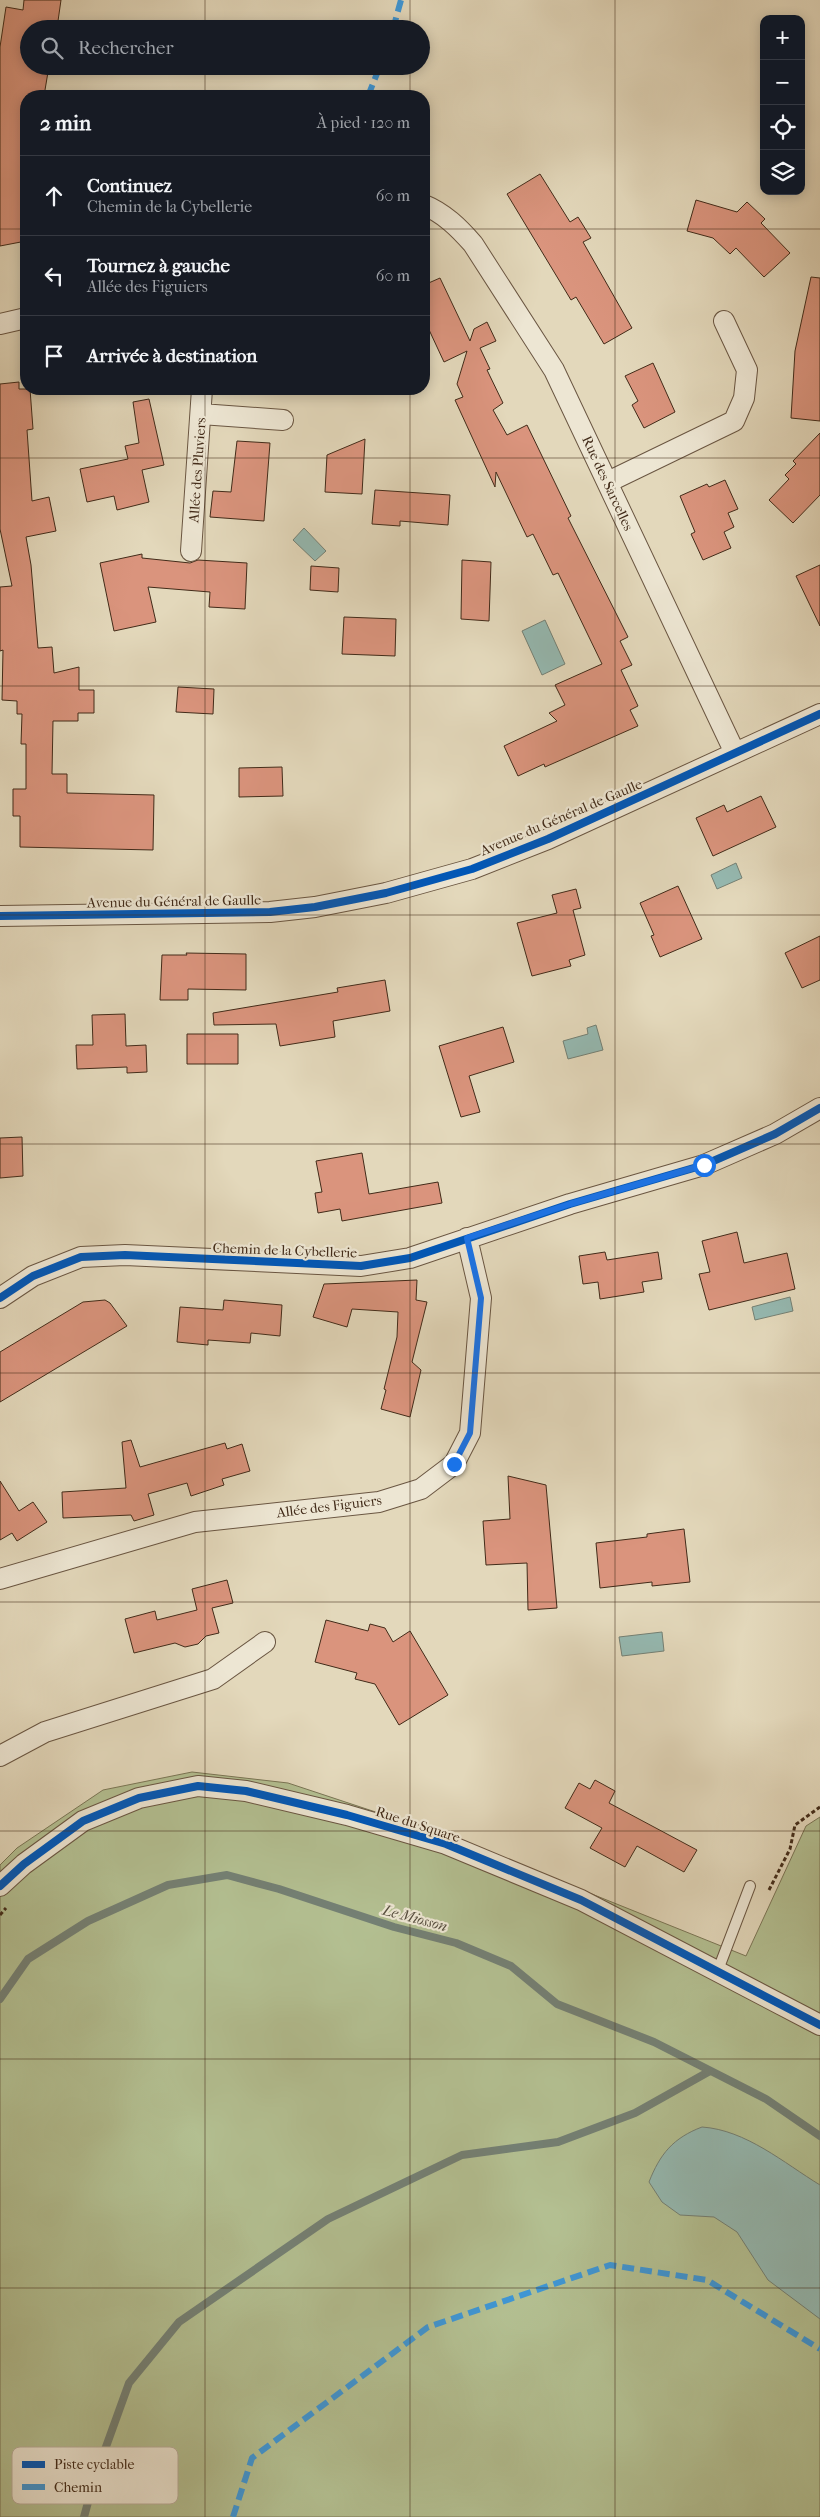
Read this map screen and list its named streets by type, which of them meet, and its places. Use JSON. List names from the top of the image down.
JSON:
{
  "streets": {
    "street": [
      "Allée des Pluviers",
      "Rue des Sarcelles",
      "Avenue du Général de Gaulle",
      "Chemin de la Cybellerie",
      "Allée des Figuiers",
      "Rue du Square"
    ]
  },
  "crossings": [
    ["Rue des Sarcelles", "Avenue du Général de Gaulle"],
    ["Chemin de la Cybellerie", "Allée des Figuiers"]
  ],
  "water": ["Le Miosson"],
  "legend": ["Piste cyclable", "Chemin"],
  "page": {
    "map_buttons": ["+", "−"],
    "search": "Rechercher",
    "heading": ["2 min", "À pied · 120 m"],
    "list": [
      ["Continuez", "Chemin de la Cybellerie", "60 m"],
      ["Tournez à gauche", "Allée des Figuiers", "60 m"],
      "Arrivée à destination"
    ]
  }
}
